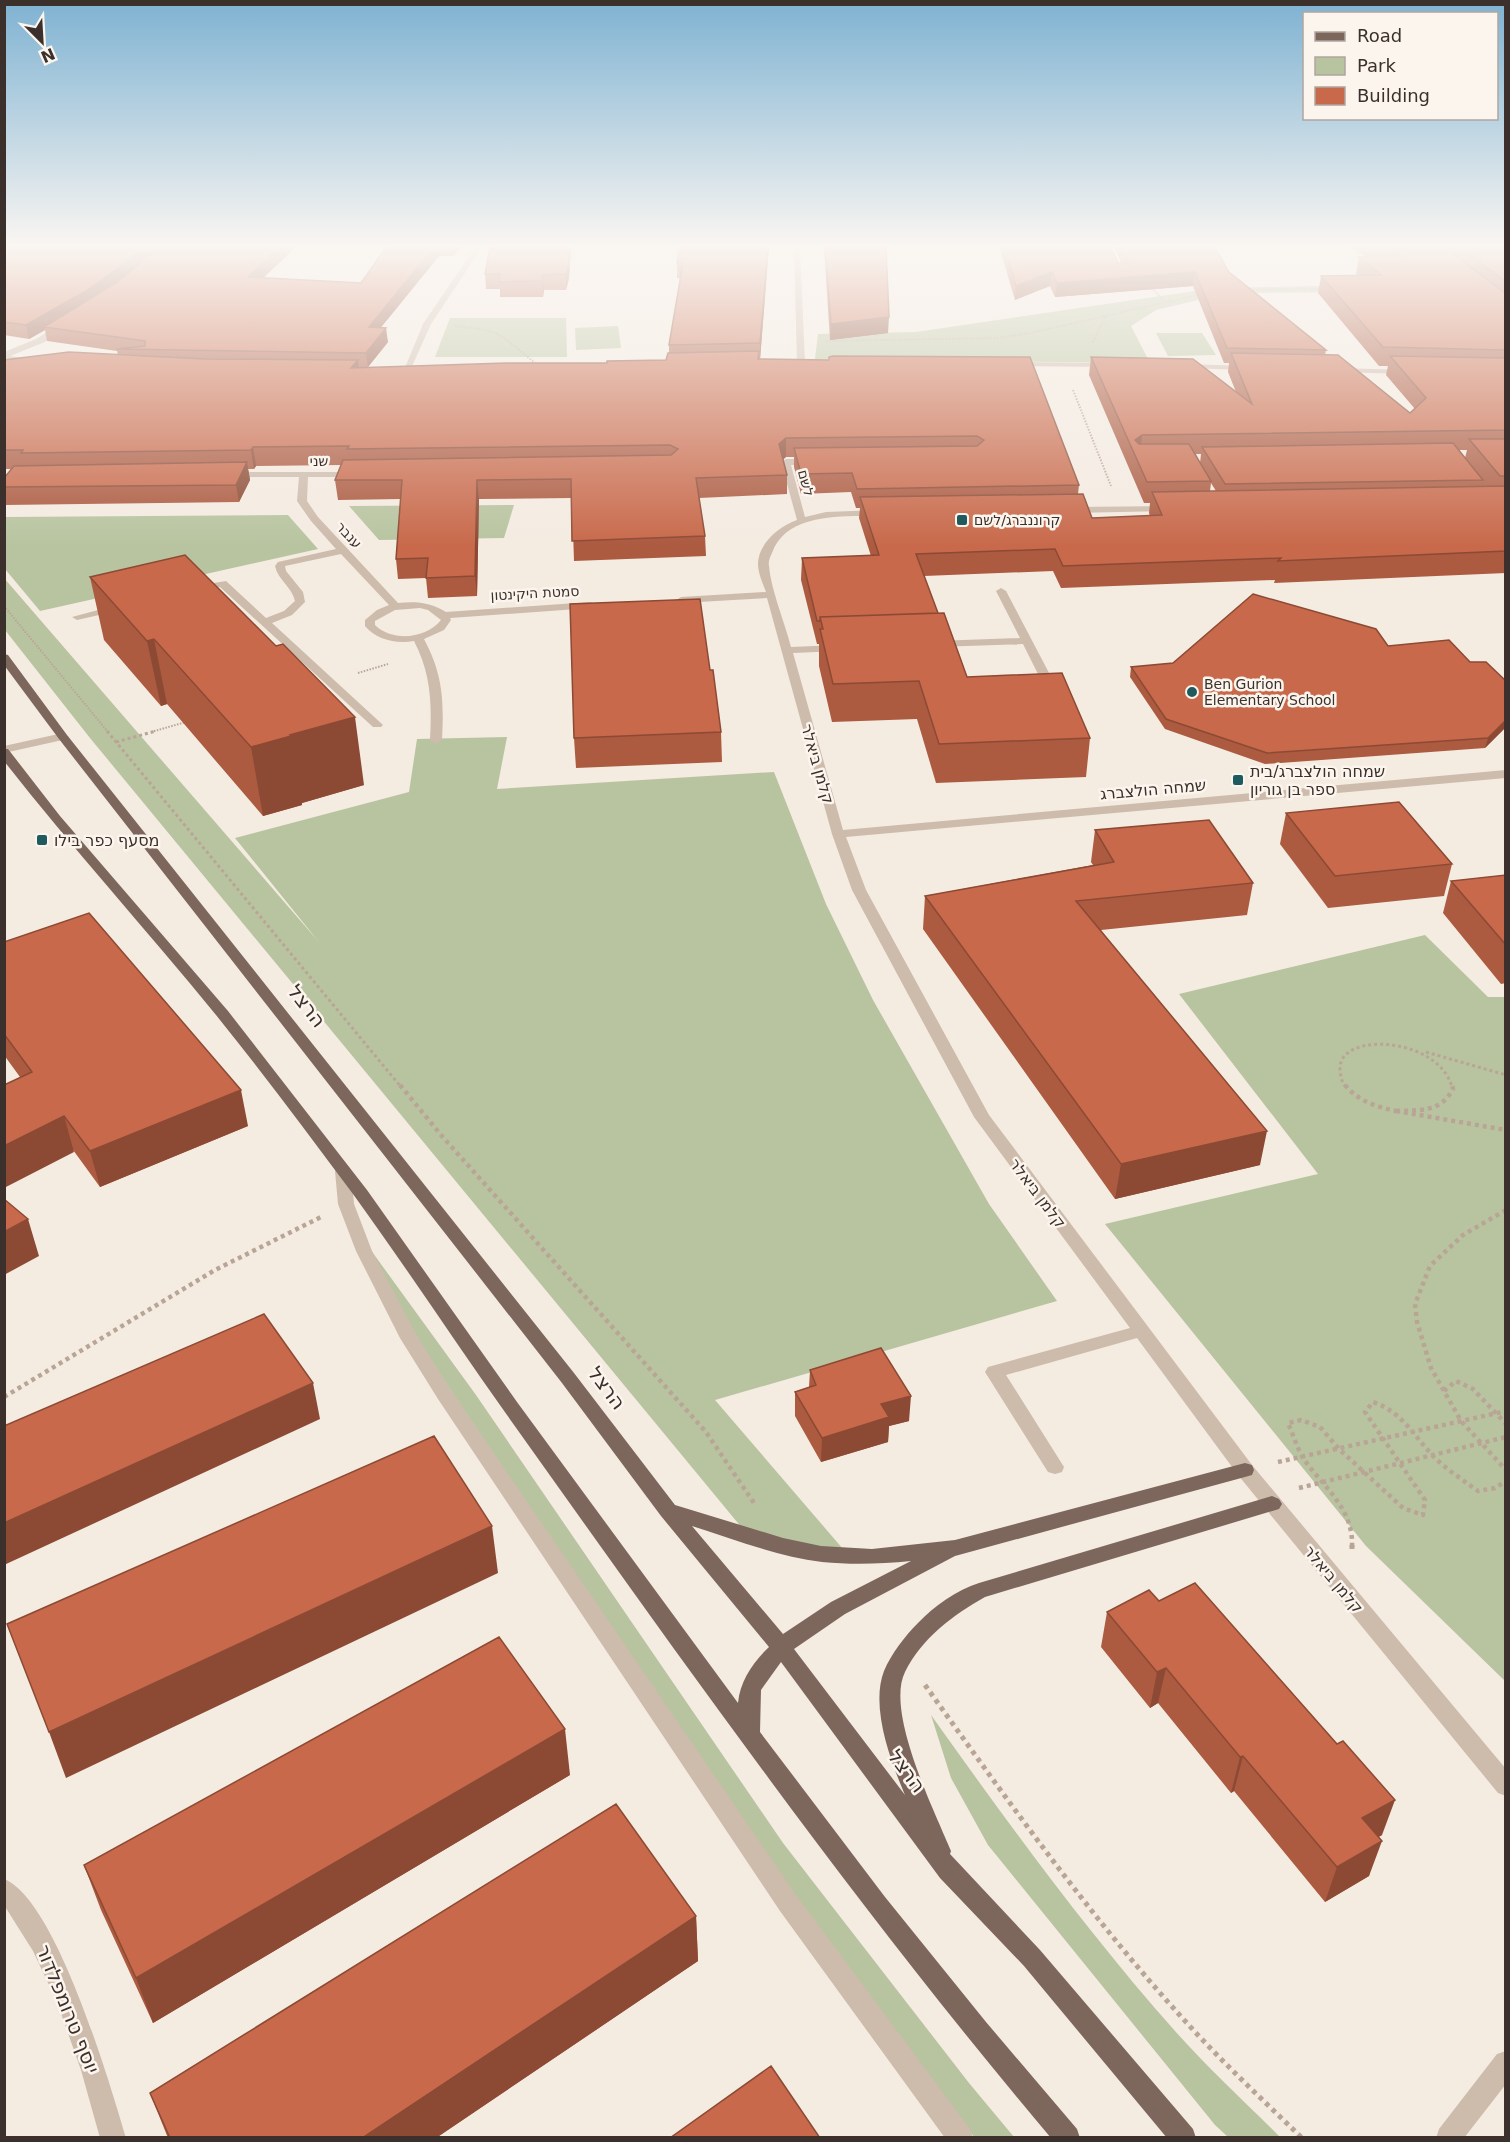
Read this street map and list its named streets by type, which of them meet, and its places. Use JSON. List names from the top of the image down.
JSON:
{
  "streets": {
    "main road": ["הרצל"],
    "street": [
      "שני",
      "לשם",
      "ענבר",
      "סמטת היקינטון",
      "קלמן ביאלר",
      "שמחה הולצברג",
      "יוסף טרומפלדור"
    ]
  },
  "crossings": [
    ["שני", "ענבר"],
    ["לשם", "קלמן ביאלר"],
    ["קלמן ביאלר", "שמחה הולצברג"]
  ],
  "places": {
    "transit": ["קרוננברג/לשם", "שמחה הולצברג/בית ספר בן גוריון", "מסעף כפר בילו"],
    "other": ["Ben Gurion Elementary School"]
  },
  "legend": ["Road", "Park", "Building"],
  "north": "bottom right"
}
